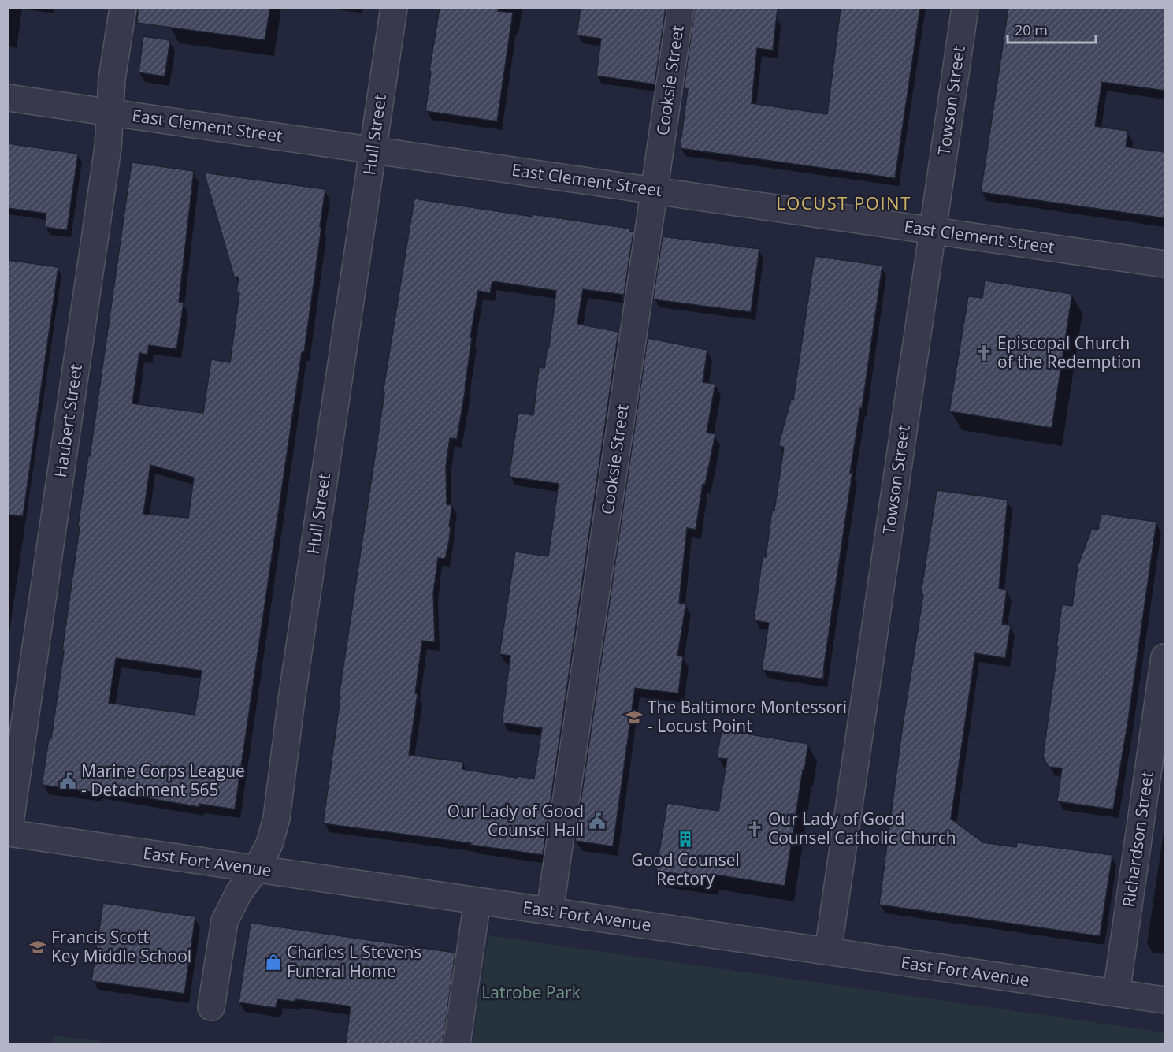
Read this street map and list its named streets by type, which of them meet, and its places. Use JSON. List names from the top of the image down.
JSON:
{
  "streets": {
    "street": [
      "Cooksie Street",
      "Towson Street",
      "East Clement Street",
      "Hull Street",
      "Haubert Street",
      "Richardson Street",
      "East Fort Avenue"
    ]
  },
  "crossings": [
    ["Cooksie Street", "East Clement Street"],
    ["Cooksie Street", "East Fort Avenue"],
    ["Towson Street", "East Clement Street"],
    ["Towson Street", "East Fort Avenue"],
    ["East Clement Street", "Hull Street"],
    ["East Clement Street", "Haubert Street"],
    ["Hull Street", "East Fort Avenue"],
    ["Haubert Street", "East Fort Avenue"],
    ["Richardson Street", "East Fort Avenue"]
  ],
  "districts": ["LOCUST POINT"],
  "parks": ["Latrobe Park"],
  "places": {
    "church": ["Episcopal Church of the Redemption", "Our Lady of Good Counsel Catholic Church"],
    "school or university": ["The Baltimore Montessori - Locust Point", "Francis Scott Key Middle School"],
    "public building": ["Marine Corps League - Detachment 565", "Our Lady of Good Counsel Hall"],
    "building": ["Good Counsel Rectory"],
    "shop": ["Charles L Stevens Funeral Home"]
  },
  "scale_bar": "20 m"
}
